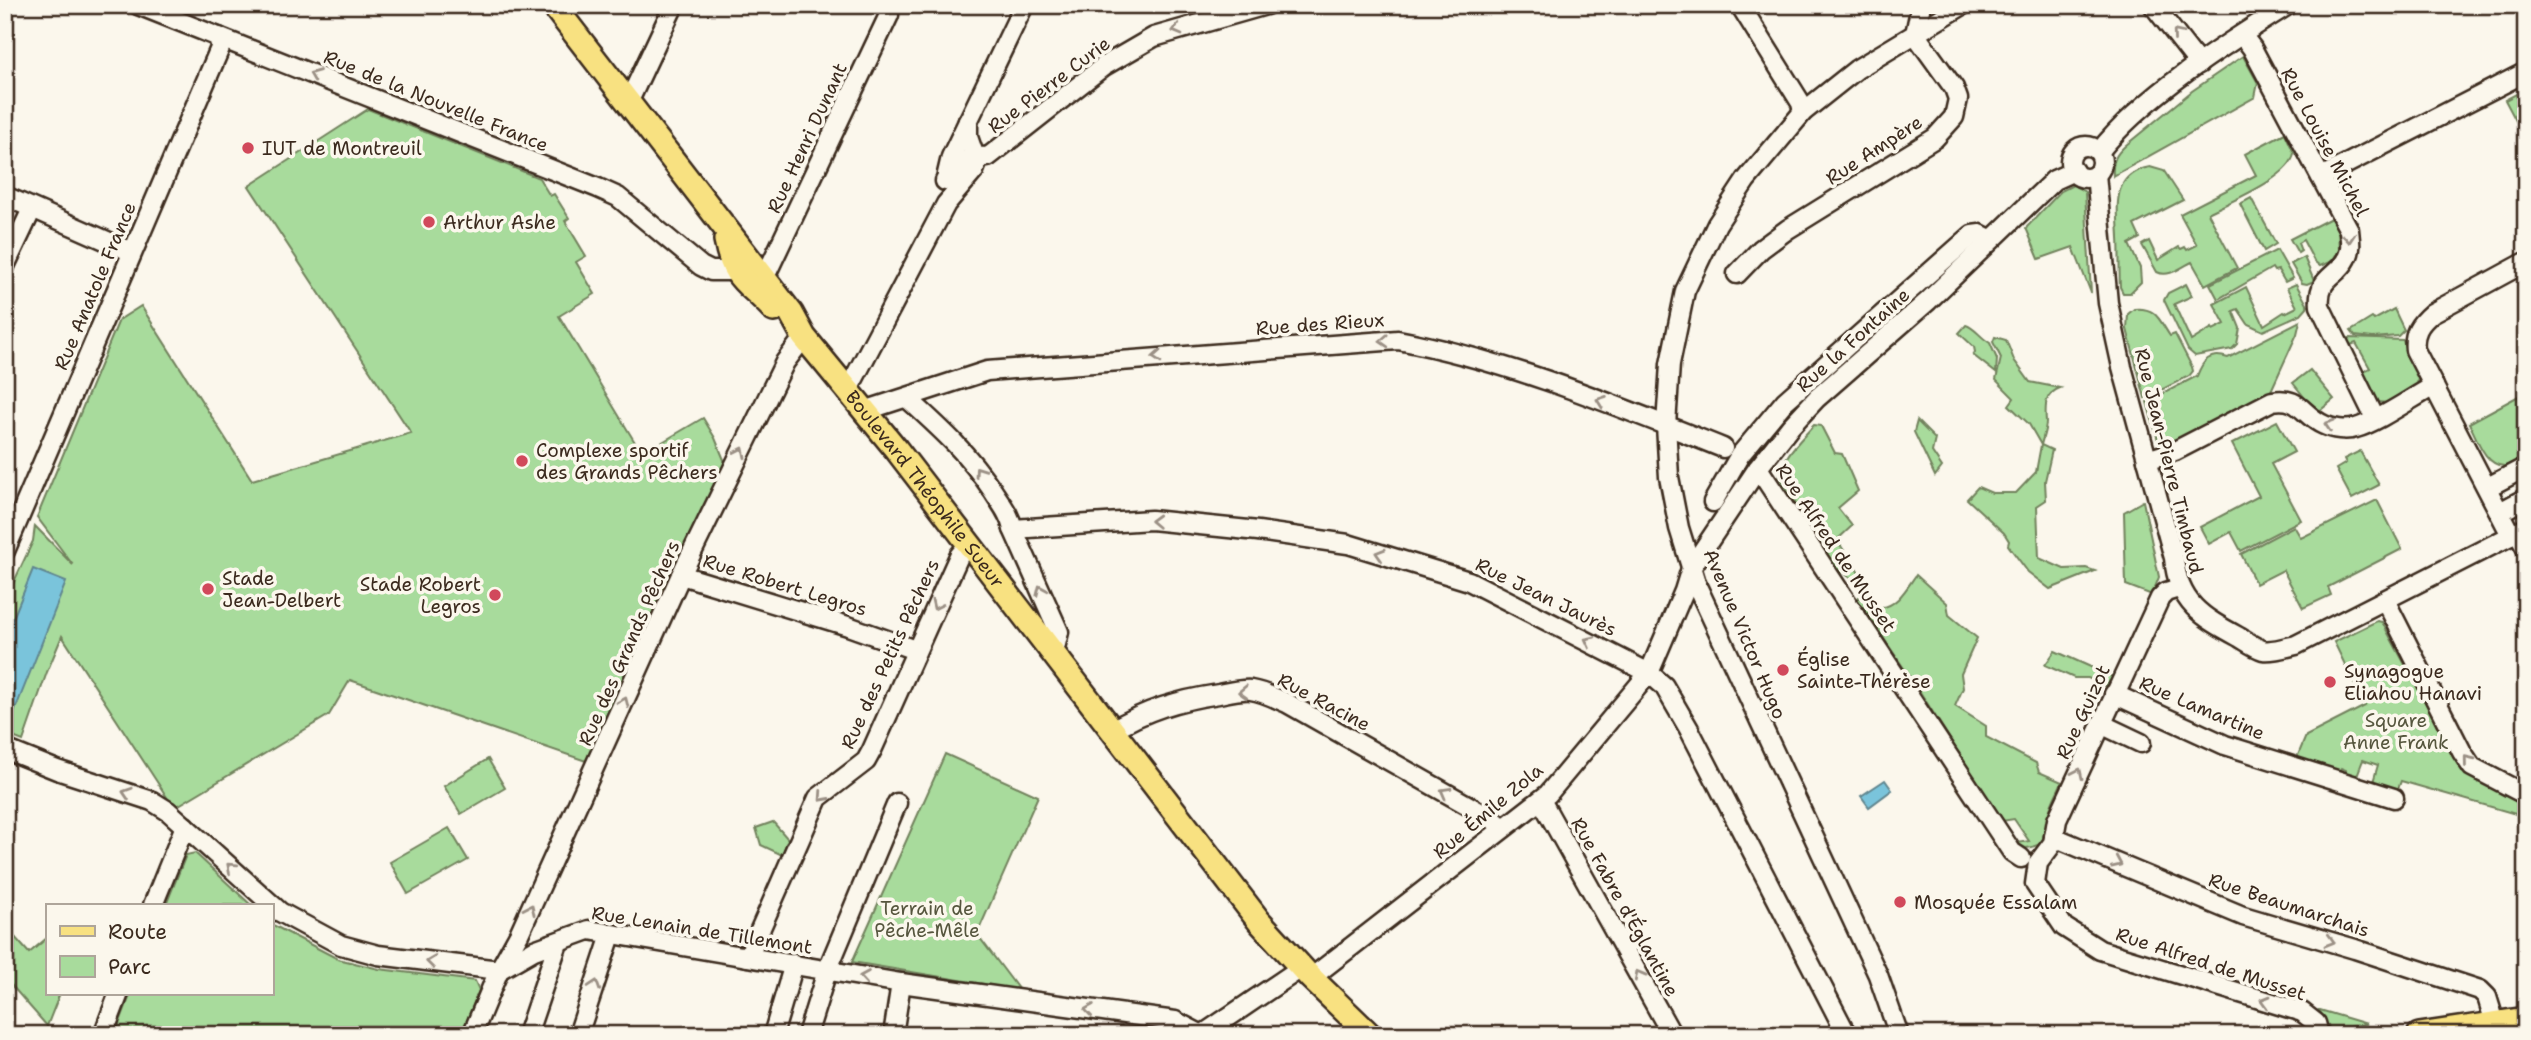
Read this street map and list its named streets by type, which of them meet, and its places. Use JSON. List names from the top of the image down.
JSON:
{
  "streets": {
    "main road": ["Boulevard Théophile Sueur"],
    "street": [
      "Rue Pierre Curie",
      "Rue de la Nouvelle France",
      "Rue Henri Dunant",
      "Rue Louise Michel",
      "Rue Ampère",
      "Rue Anatole France",
      "Rue des Rieux",
      "Rue la Fontaine",
      "Rue Jean-Pierre Timbaud",
      "Rue Alfred de Musset",
      "Rue Robert Legros",
      "Rue Jean Jaurès",
      "Avenue Victor Hugo",
      "Rue des Grands Pêchers",
      "Rue des Petits Pêchers",
      "Rue Racine",
      "Rue Lamartine",
      "Rue Guizot",
      "Rue Émile Zola",
      "Rue Beaumarchais",
      "Rue Fabre d'Églantine",
      "Rue Lenain de Tillemont"
    ]
  },
  "crossings": [
    ["Rue Pierre Curie", "Boulevard Théophile Sueur"],
    ["Rue de la Nouvelle France", "Rue Anatole France"],
    ["Rue de la Nouvelle France", "Boulevard Théophile Sueur"],
    ["Rue Henri Dunant", "Boulevard Théophile Sueur"],
    ["Rue Ampère", "Avenue Victor Hugo"],
    ["Rue des Rieux", "Boulevard Théophile Sueur"],
    ["Rue des Rieux", "Avenue Victor Hugo"],
    ["Rue la Fontaine", "Rue Jean-Pierre Timbaud"],
    ["Rue la Fontaine", "Rue Alfred de Musset"],
    ["Rue la Fontaine", "Avenue Victor Hugo"],
    ["Rue la Fontaine", "Rue Émile Zola"],
    ["Rue Jean-Pierre Timbaud", "Rue Guizot"],
    ["Boulevard Théophile Sueur", "Rue des Grands Pêchers"],
    ["Boulevard Théophile Sueur", "Rue des Petits Pêchers"],
    ["Boulevard Théophile Sueur", "Rue Racine"],
    ["Boulevard Théophile Sueur", "Rue Émile Zola"],
    ["Rue Alfred de Musset", "Rue Guizot"],
    ["Rue Robert Legros", "Rue des Grands Pêchers"],
    ["Rue Robert Legros", "Rue des Petits Pêchers"],
    ["Rue Jean Jaurès", "Rue Émile Zola"],
    ["Avenue Victor Hugo", "Rue Émile Zola"],
    ["Rue des Grands Pêchers", "Rue Lenain de Tillemont"],
    ["Rue des Petits Pêchers", "Rue Lenain de Tillemont"],
    ["Rue Racine", "Rue Émile Zola"],
    ["Rue Lamartine", "Rue Guizot"],
    ["Rue Guizot", "Rue Beaumarchais"],
    ["Rue Émile Zola", "Rue Fabre d'Églantine"],
    ["Rue Émile Zola", "Rue Lenain de Tillemont"]
  ],
  "one_way": [
    "Rue Pierre Curie",
    "Rue de la Nouvelle France",
    "Rue Louise Michel",
    "Rue des Rieux",
    "Rue Alfred de Musset",
    "Rue Jean Jaurès",
    "Rue des Grands Pêchers",
    "Rue Racine",
    "Rue Guizot",
    "Rue Beaumarchais",
    "Rue Fabre d'Églantine",
    "Rue Lenain de Tillemont"
  ],
  "parks": ["Square Anne Frank", "Terrain de Pêche-Mêle"],
  "places": [
    "IUT de Montreuil",
    "Arthur Ashe",
    "Complexe sportif des Grands Pêchers",
    "Stade Jean-Delbert",
    "Stade Robert Legros",
    "Église Sainte-Thérèse",
    "Synagogue Eliahou Hanavi",
    "Mosquée Essalam"
  ],
  "legend": ["Route", "Parc"]
}
